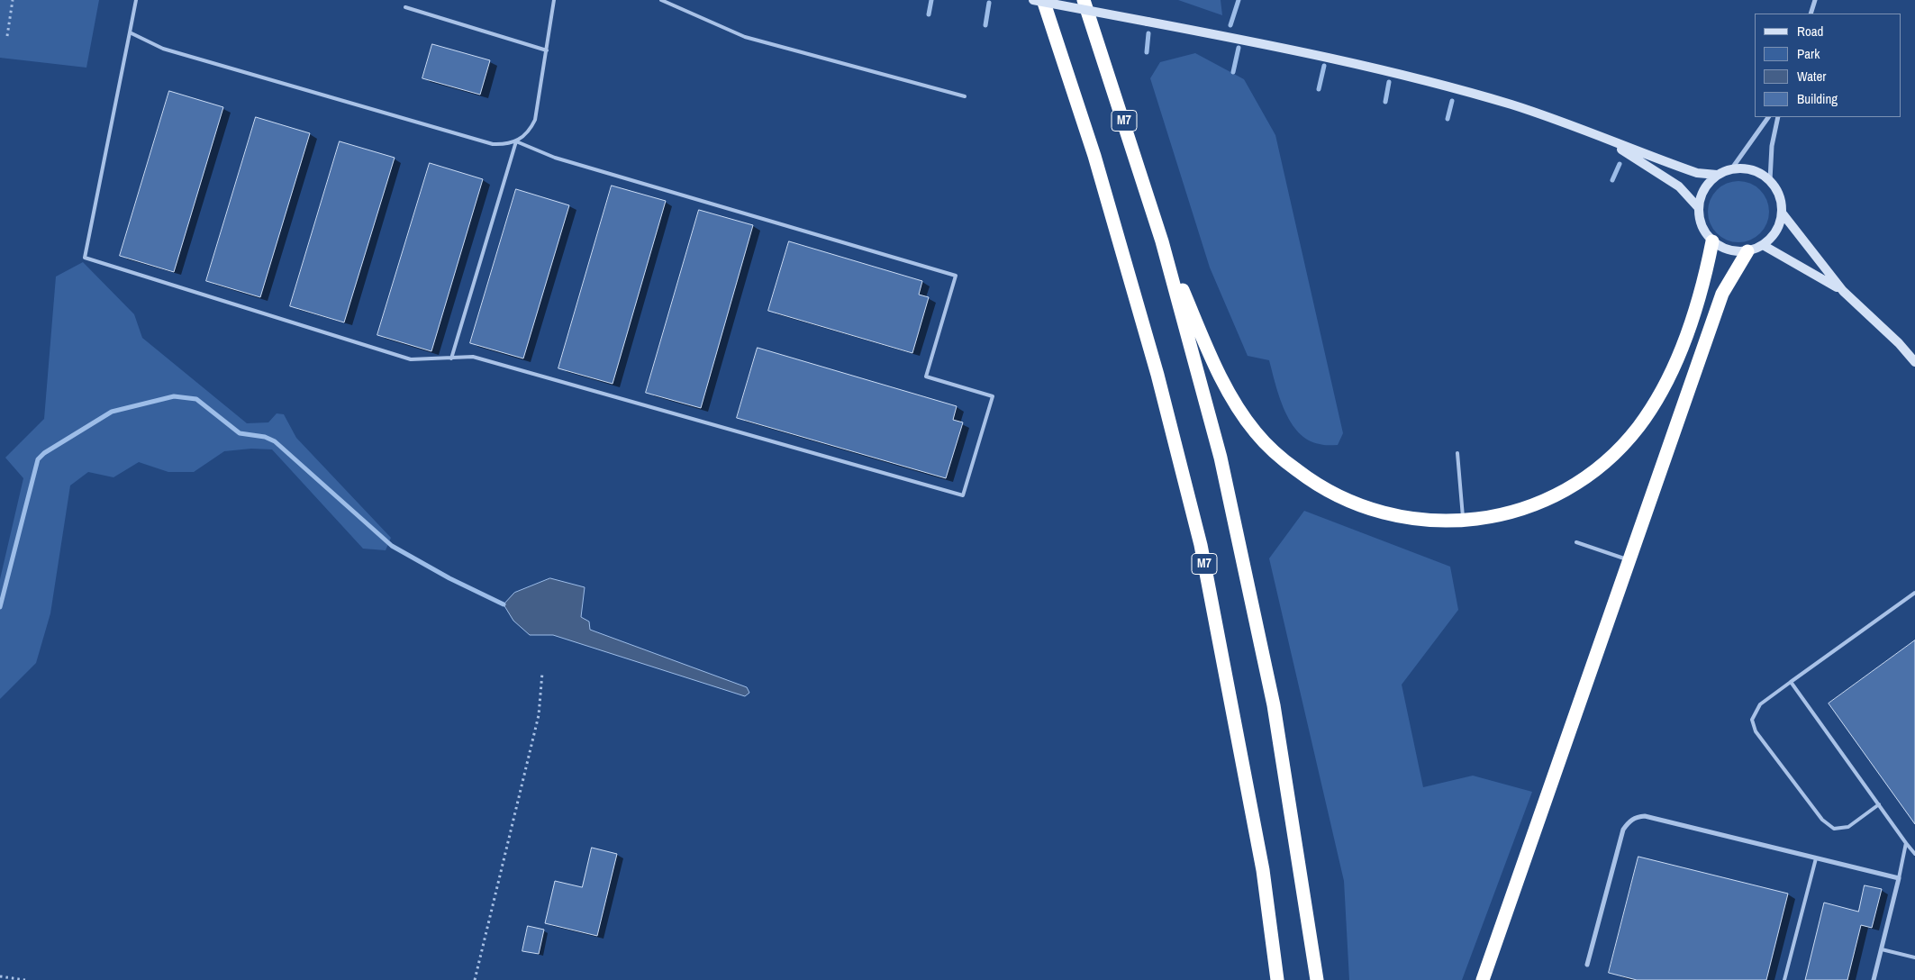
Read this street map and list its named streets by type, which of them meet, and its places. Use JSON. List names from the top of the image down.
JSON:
{
  "streets": {
    "highway": ["M7"]
  },
  "legend": [
    "Road",
    "Park",
    "Water",
    "Building"
  ]
}
